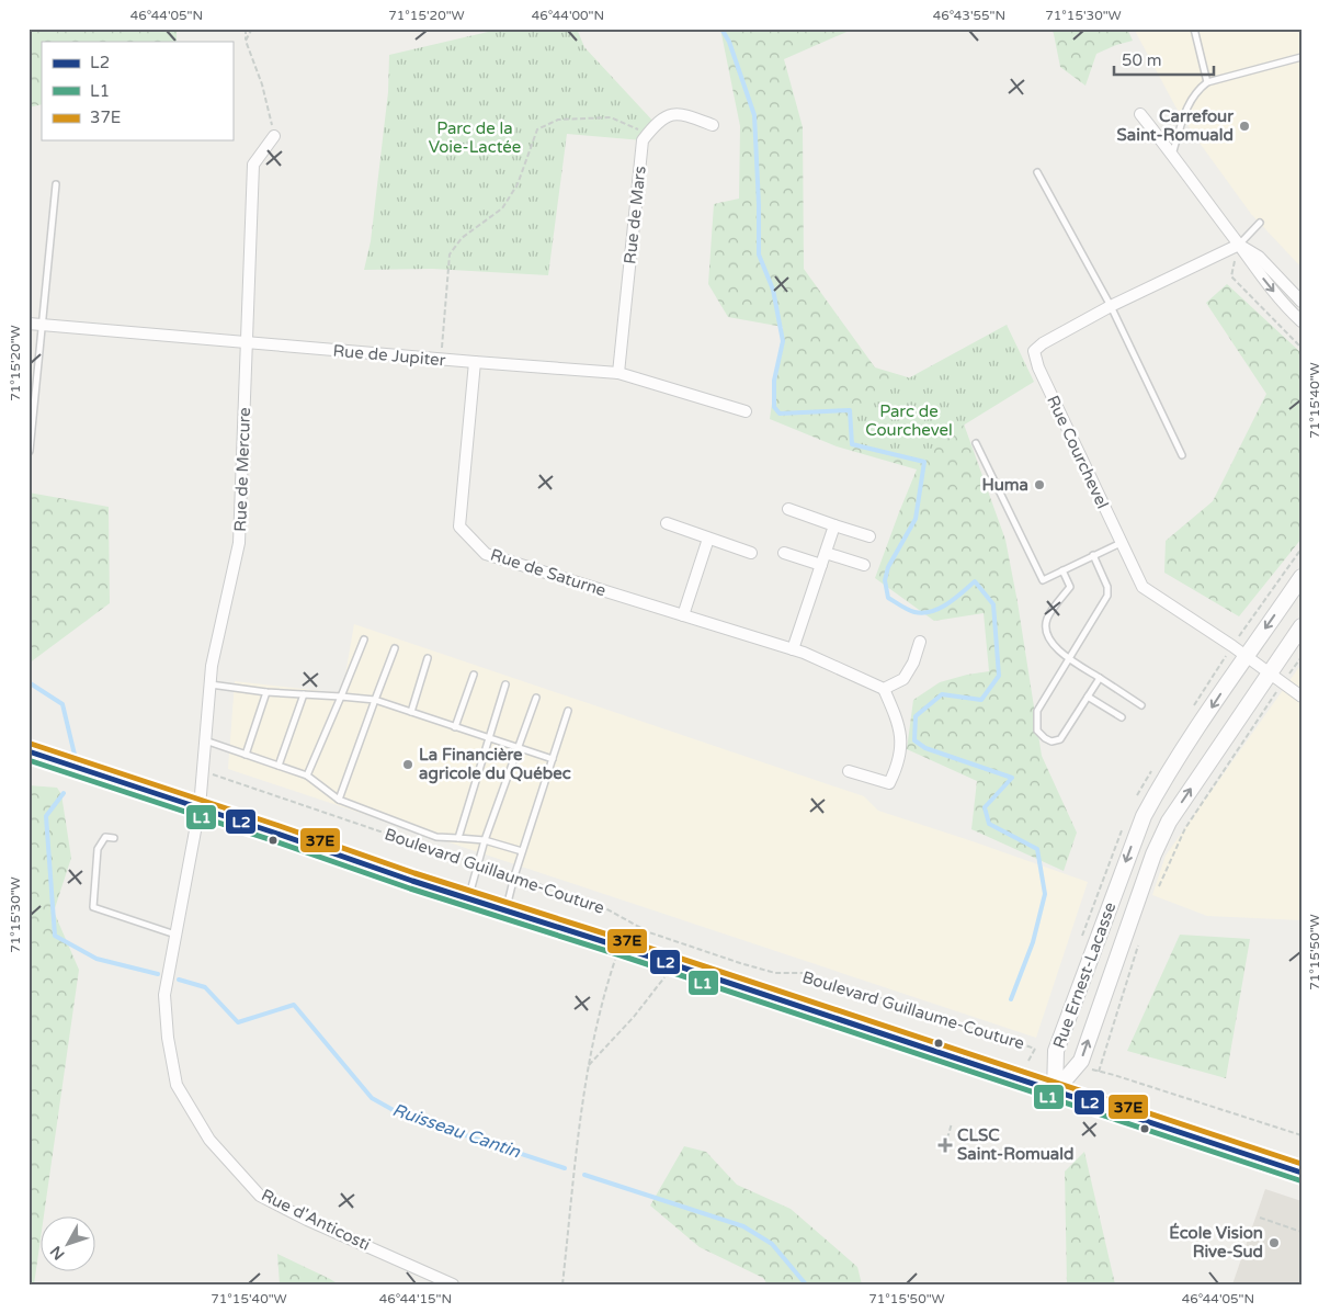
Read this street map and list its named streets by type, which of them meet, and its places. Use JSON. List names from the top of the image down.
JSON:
{
  "streets": {
    "main road": ["Boulevard Guillaume-Couture"],
    "street": [
      "Rue de Mars",
      "Rue de Jupiter",
      "Rue Courchevel",
      "Rue de Mercure",
      "Rue de Saturne",
      "Rue Ernest-Lacasse",
      "Rue d'Anticosti"
    ]
  },
  "crossings": [
    ["Rue de Mars", "Rue de Jupiter"],
    ["Rue de Jupiter", "Rue de Mercure"],
    ["Rue de Jupiter", "Rue de Saturne"],
    ["Rue Courchevel", "Rue Ernest-Lacasse"],
    ["Rue de Mercure", "Boulevard Guillaume-Couture"],
    ["Rue de Mercure", "Rue d'Anticosti"],
    ["Boulevard Guillaume-Couture", "Rue Ernest-Lacasse"],
    ["Boulevard Guillaume-Couture", "Rue d'Anticosti"]
  ],
  "water": ["Ruisseau Cantin"],
  "parks": ["Parc de la Voie-Lactée", "Parc de Courchevel"],
  "places": {
    "other": [
      "Carrefour Saint-Romuald",
      "Huma",
      "La Financière agricole du Québec",
      "École Vision Rive-Sud"
    ],
    "health": ["CLSC Saint-Romuald"]
  },
  "lines": ["transit line 37E", "transit line L2", "transit line L1"],
  "legend": ["L2", "L1", "37E"],
  "scale_bar": "50 m",
  "north": "bottom left",
  "coordinates": [
    "46°44'05\"N",
    "71°15'20\"W",
    "46°44'00\"N",
    "46°43'55\"N",
    "71°15'30\"W",
    "71°15'40\"W",
    "71°15'50\"W",
    "46°44'15\"N"
  ]
}
